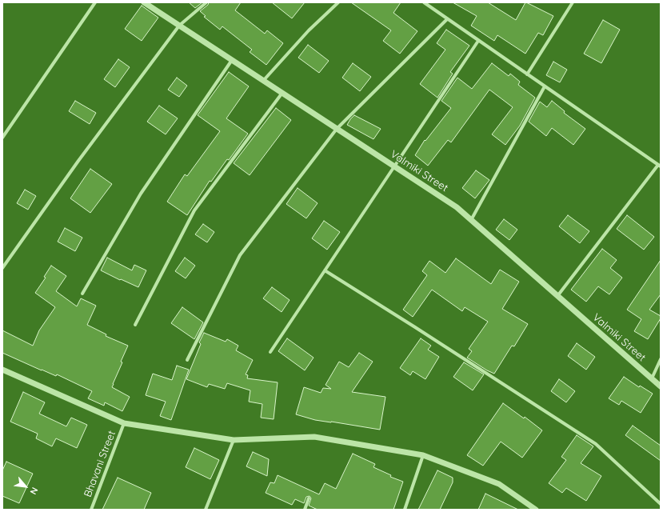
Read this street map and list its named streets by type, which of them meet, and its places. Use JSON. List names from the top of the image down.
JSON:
{
  "streets": {
    "street": ["Valmiki Street", "Bhavani Street"]
  },
  "north": "bottom right"
}
